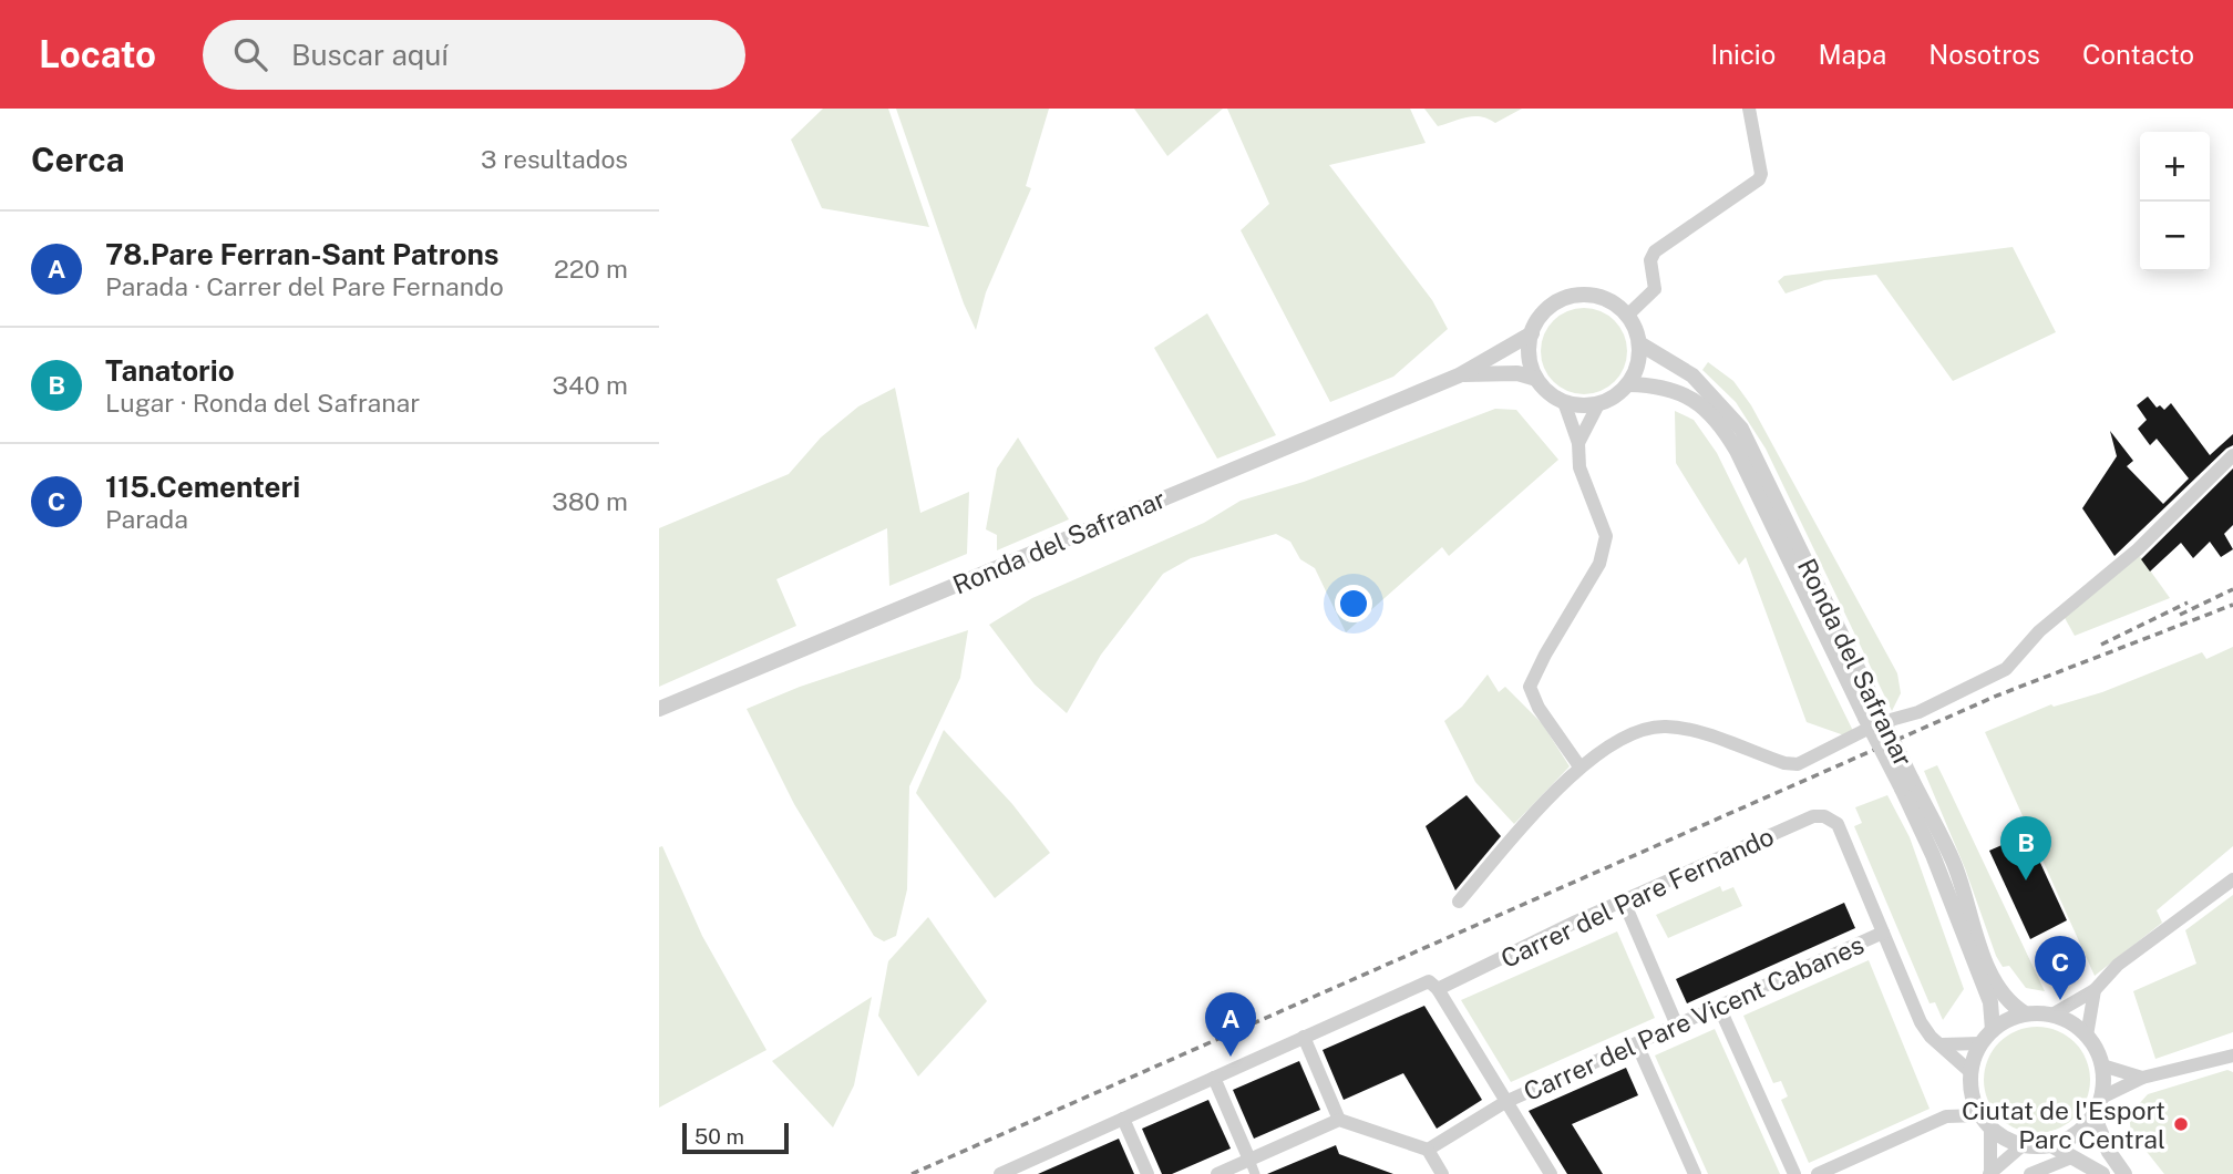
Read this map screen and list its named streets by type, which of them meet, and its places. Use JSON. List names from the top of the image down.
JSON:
{
  "streets": {
    "street": ["Ronda del Safranar", "Carrer del Pare Fernando", "Carrer del Pare Vicent Cabanes"]
  },
  "crossings": [
    ["Carrer del Pare Fernando", "Carrer del Pare Vicent Cabanes"]
  ],
  "places": ["Ciutat de l'Esport Parc Central"],
  "scale_bar": "50 m",
  "page": {
    "header": "Locato",
    "search": "Buscar aquí",
    "nav": [
      "Inicio",
      "Mapa",
      "Nosotros",
      "Contacto"
    ],
    "heading": ["Cerca", "3 resultados"],
    "map_buttons": ["+", "−"],
    "list": [
      {
        "mark": "A",
        "name": "78.Pare Ferran-Sant Patrons",
        "note": "Parada · Carrer del Pare Fernando",
        "value": "220 m"
      },
      {
        "mark": "B",
        "name": "Tanatorio",
        "note": "Lugar · Ronda del Safranar",
        "value": "340 m"
      },
      {
        "mark": "C",
        "name": "115.Cementeri",
        "note": "Parada",
        "value": "380 m"
      }
    ],
    "pins": ["B", "C", "A"],
    "scale": "50 m"
  }
}
